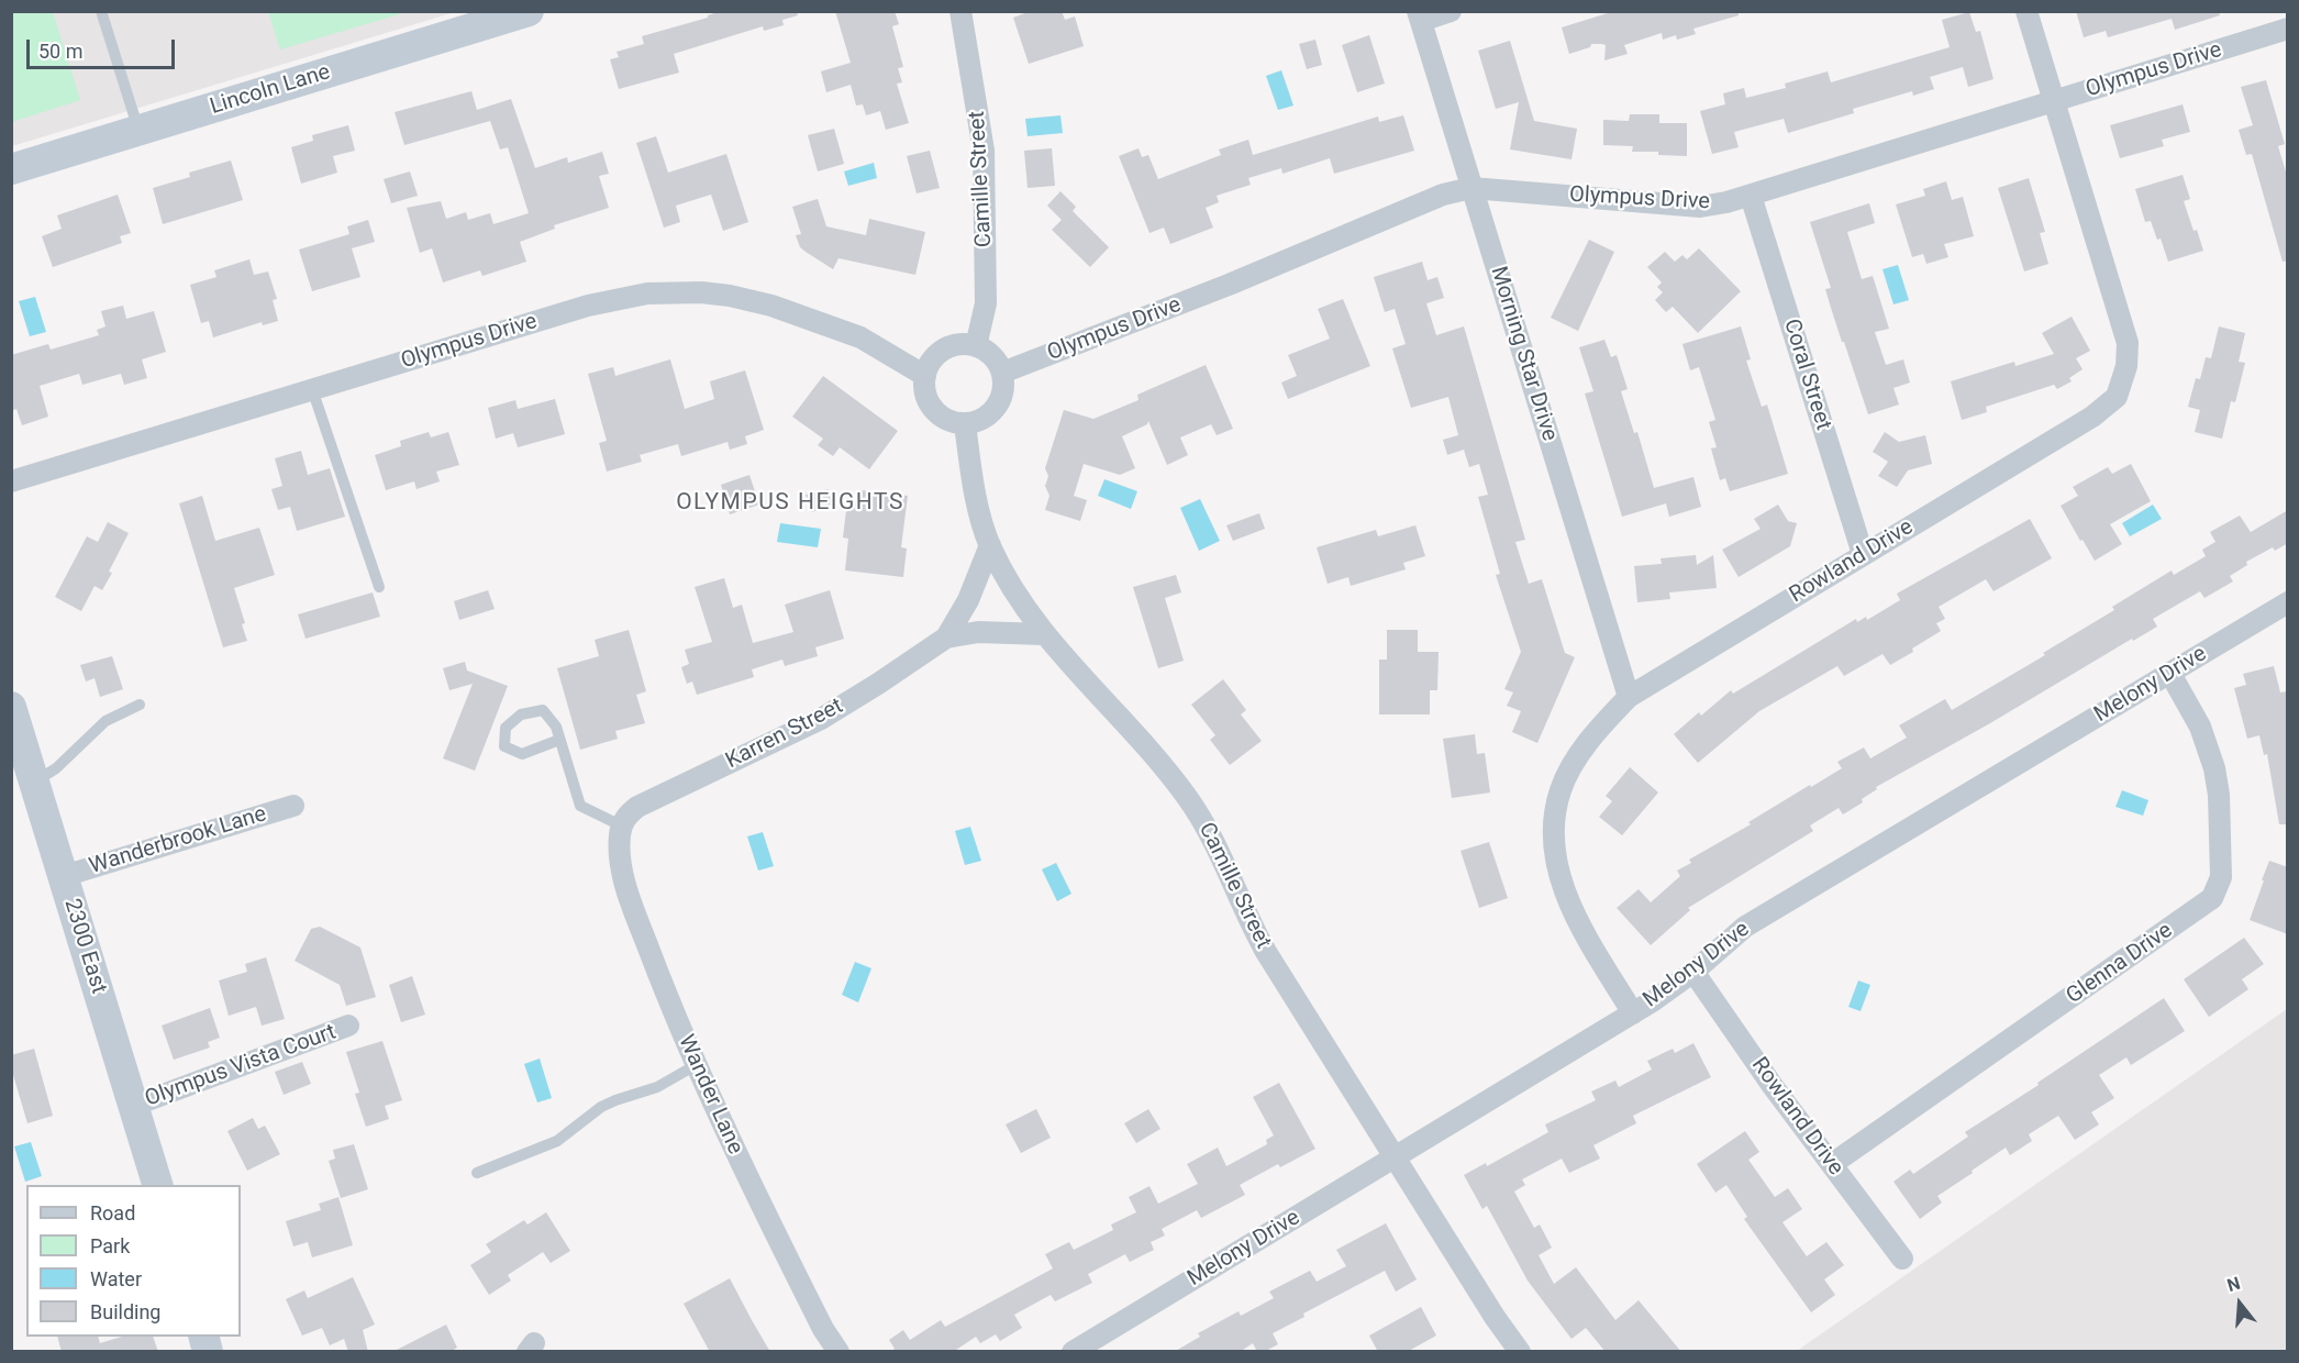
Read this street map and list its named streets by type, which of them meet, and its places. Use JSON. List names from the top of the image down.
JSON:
{
  "streets": {
    "street": [
      "Olympus Drive",
      "Lincoln Lane",
      "Camille Street",
      "Morning Star Drive",
      "Coral Street",
      "Rowland Drive",
      "Melony Drive",
      "Karren Street",
      "Wanderbrook Lane",
      "2300 East",
      "Glenna Drive",
      "Olympus Vista Court",
      "Wander Lane"
    ]
  },
  "crossings": [
    ["Olympus Drive", "Camille Street"],
    ["Olympus Drive", "Morning Star Drive"],
    ["Olympus Drive", "Coral Street"],
    ["Olympus Drive", "Rowland Drive"],
    ["Camille Street", "Melony Drive"],
    ["Camille Street", "Karren Street"],
    ["Morning Star Drive", "Rowland Drive"],
    ["Coral Street", "Rowland Drive"],
    ["Rowland Drive", "Melony Drive"],
    ["Rowland Drive", "Glenna Drive"],
    ["Melony Drive", "Glenna Drive"],
    ["Karren Street", "Wander Lane"],
    ["Wanderbrook Lane", "2300 East"],
    ["2300 East", "Olympus Vista Court"]
  ],
  "districts": ["OLYMPUS HEIGHTS"],
  "legend": [
    "Road",
    "Park",
    "Water",
    "Building"
  ],
  "scale_bar": "50 m",
  "north": "top"
}
